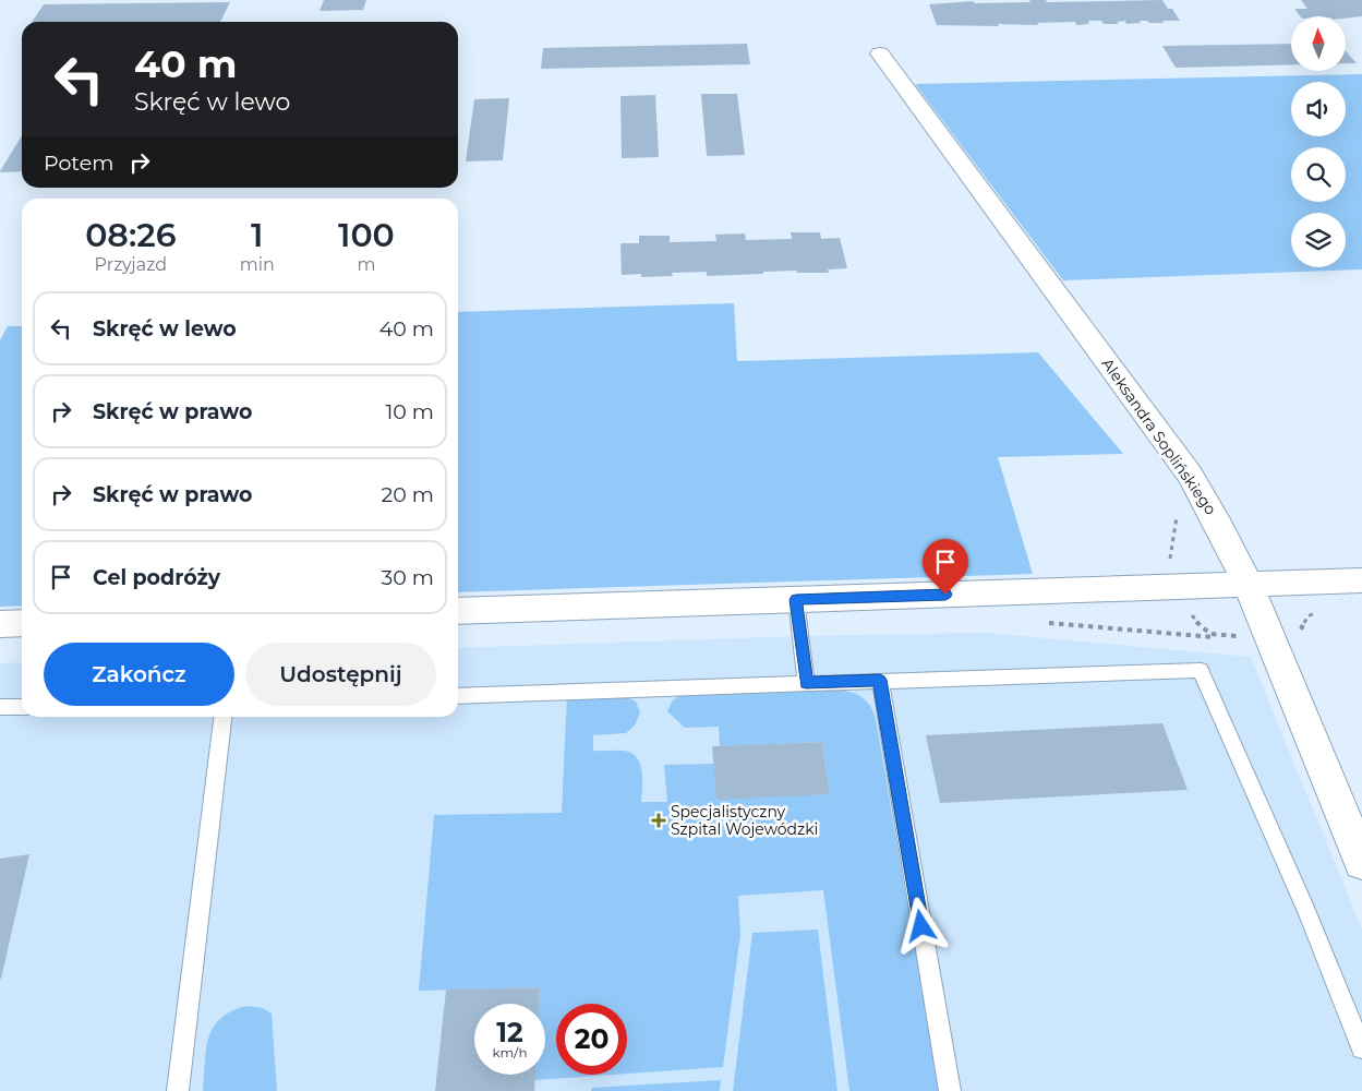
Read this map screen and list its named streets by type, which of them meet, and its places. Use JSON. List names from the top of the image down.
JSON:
{
  "streets": {
    "street": ["Aleksandra Soplińskiego"]
  },
  "places": {
    "health": ["Specjalistyczny Szpital Wojewódzki"]
  },
  "north": "top",
  "page": {
    "turn": ["40 m", "Skręć w lewo"],
    "then": "Potem",
    "eta": [
      "08:26",
      "Przyjazd",
      "1",
      "min",
      "100",
      "m"
    ],
    "list": [
      {
        "name": "Skręć w lewo",
        "value": "40 m"
      },
      {
        "name": "Skręć w prawo",
        "value": "10 m"
      },
      {
        "name": "Skręć w prawo",
        "value": "20 m"
      },
      {
        "name": "Cel podróży",
        "value": "30 m"
      }
    ],
    "buttons": ["Zakończ", "Udostępnij"],
    "speed": "12 km/h",
    "limit": "20"
  }
}
